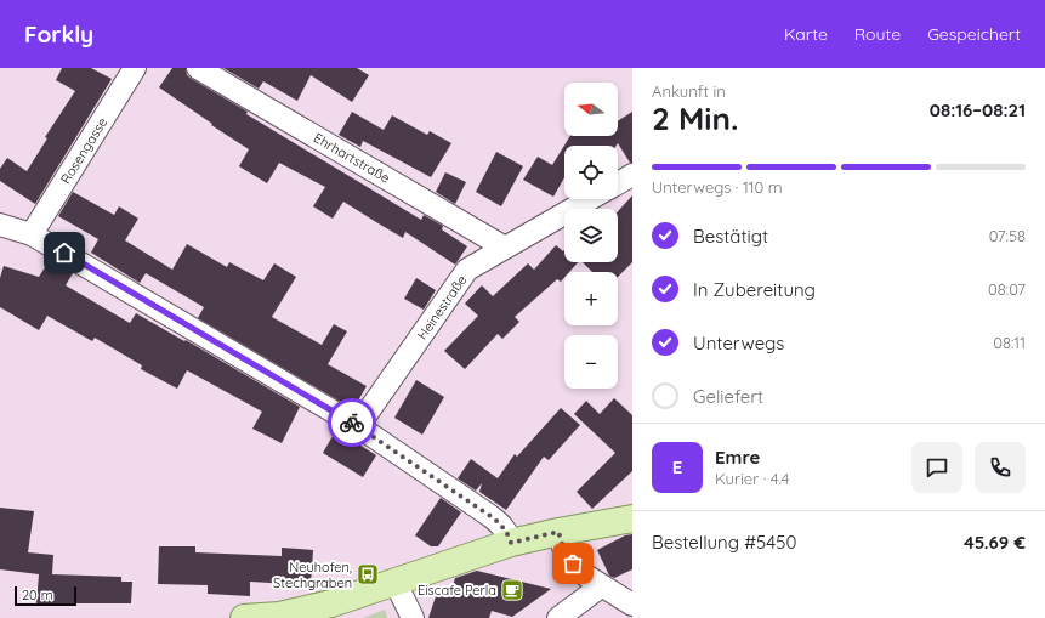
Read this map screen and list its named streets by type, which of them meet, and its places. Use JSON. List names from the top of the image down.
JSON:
{
  "streets": {
    "street": ["Rosengasse", "Ehrhartstraße", "Heinestraße"]
  },
  "crossings": [
    ["Ehrhartstraße", "Heinestraße"]
  ],
  "places": {
    "bus stop": ["Neuhofen, Stechgraben"],
    "cafe": ["Eiscafe Perla"]
  },
  "scale_bar": "20 m",
  "north": "left",
  "page": {
    "header": "Forkly",
    "nav": ["Karte", "Route", "Gespeichert"],
    "heading": ["2 Min.", "Ankunft in", "08:16–08:21"],
    "panel": [
      "Emre",
      "Kurier · 4.4",
      "Bestellung #5450",
      "45.69 €"
    ],
    "map_buttons": ["+", "−"],
    "bar": "Unterwegs · 110 m",
    "list": [
      ["Bestätigt", "07:58"],
      ["In Zubereitung", "08:07"],
      ["Unterwegs", "08:11"],
      "Geliefert"
    ],
    "round": "E",
    "scale": "20 m"
  }
}
